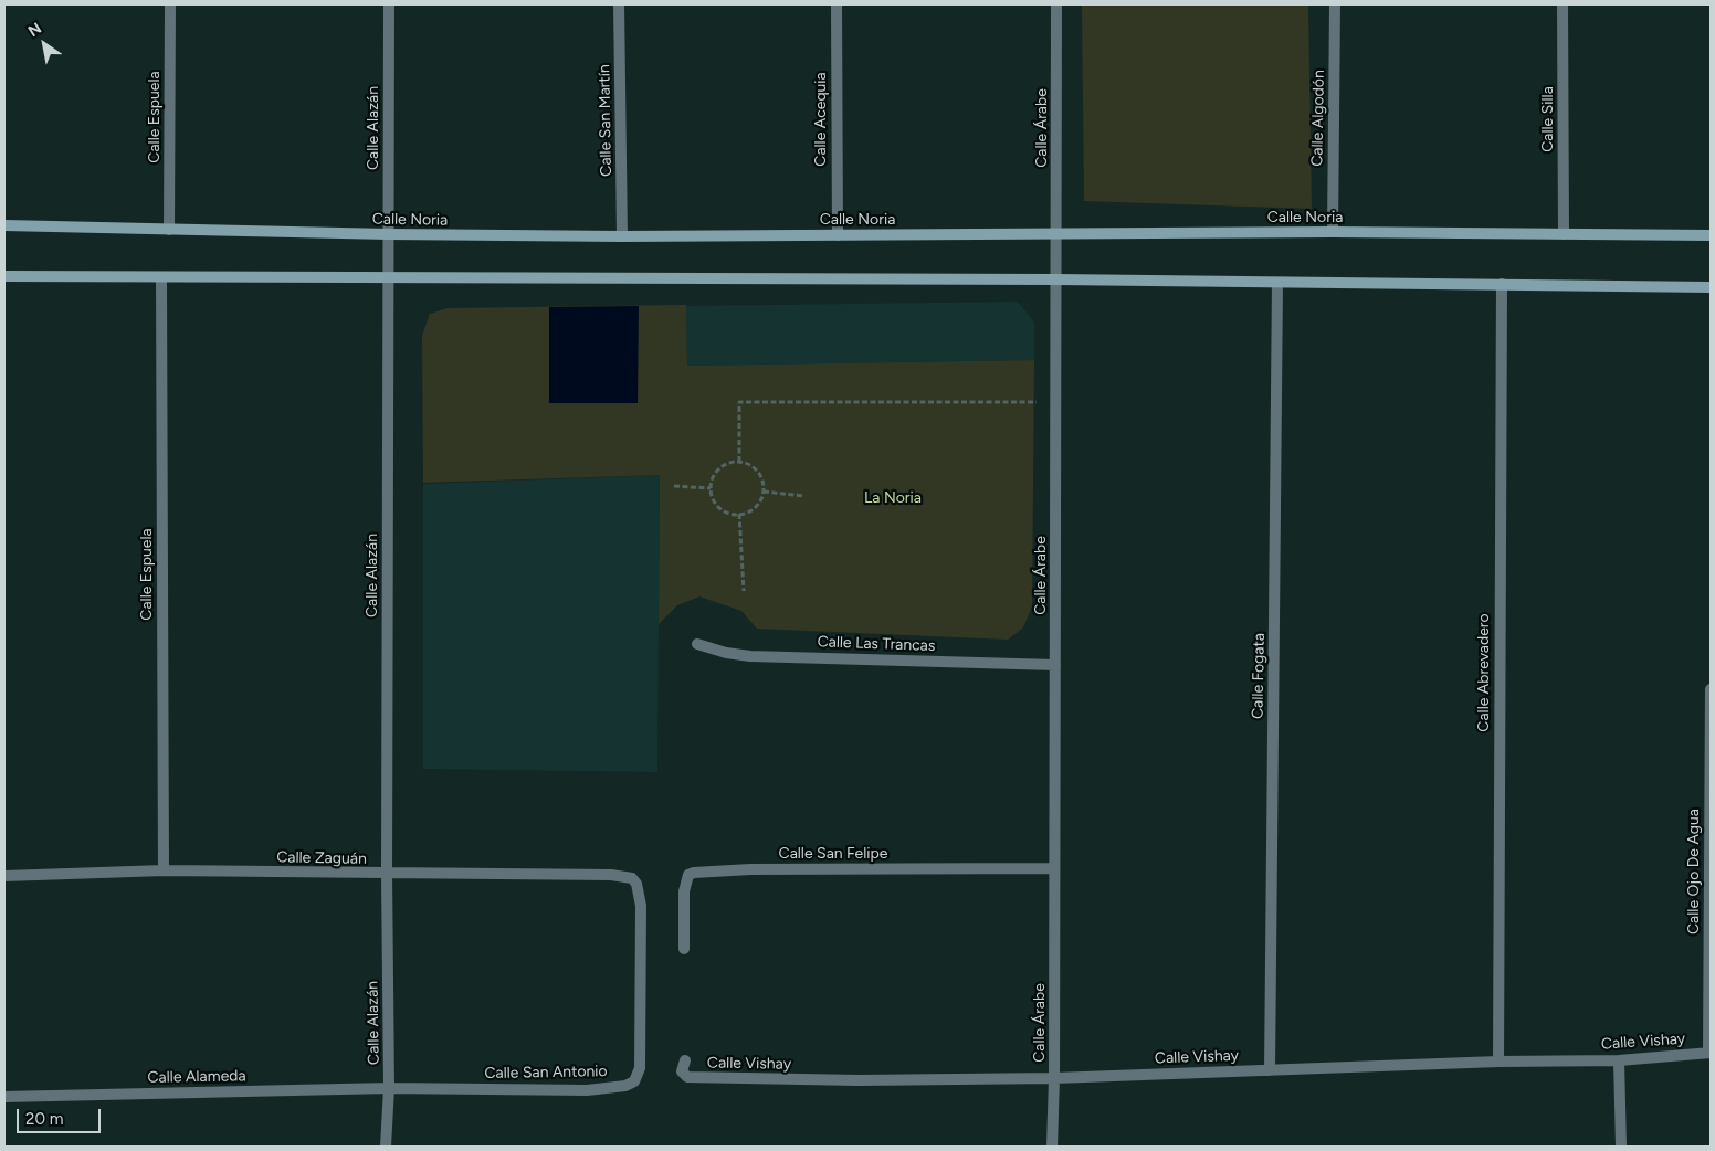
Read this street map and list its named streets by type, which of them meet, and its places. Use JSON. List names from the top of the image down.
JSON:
{
  "streets": {
    "street": [
      "Calle Espuela",
      "Calle Algodón",
      "Calle Acequia",
      "Calle Silla",
      "Calle San Martín",
      "Calle Alazán",
      "Calle Árabe",
      "Calle Noria",
      "Calle Las Trancas",
      "Calle Abrevadero",
      "Calle Fogata",
      "Calle San Felipe",
      "Calle Zaguán",
      "Calle Ojo De Agua",
      "Calle Vishay",
      "Calle San Antonio",
      "Calle Alameda"
    ]
  },
  "crossings": [
    ["Calle Espuela", "Calle Noria"],
    ["Calle Espuela", "Calle Zaguán"],
    ["Calle Algodón", "Calle Noria"],
    ["Calle Acequia", "Calle Noria"],
    ["Calle Silla", "Calle Noria"],
    ["Calle San Martín", "Calle Noria"],
    ["Calle Alazán", "Calle Noria"],
    ["Calle Alazán", "Calle Zaguán"],
    ["Calle Alazán", "Calle San Antonio"],
    ["Calle Alazán", "Calle Alameda"],
    ["Calle Árabe", "Calle Noria"],
    ["Calle Árabe", "Calle Las Trancas"],
    ["Calle Árabe", "Calle San Felipe"],
    ["Calle Árabe", "Calle Vishay"],
    ["Calle Abrevadero", "Calle Vishay"],
    ["Calle Fogata", "Calle Vishay"],
    ["Calle Zaguán", "Calle San Antonio"],
    ["Calle Ojo De Agua", "Calle Vishay"],
    ["Calle San Antonio", "Calle Alameda"]
  ],
  "parks": ["La Noria"],
  "scale_bar": "20 m",
  "north": "top left"
}
